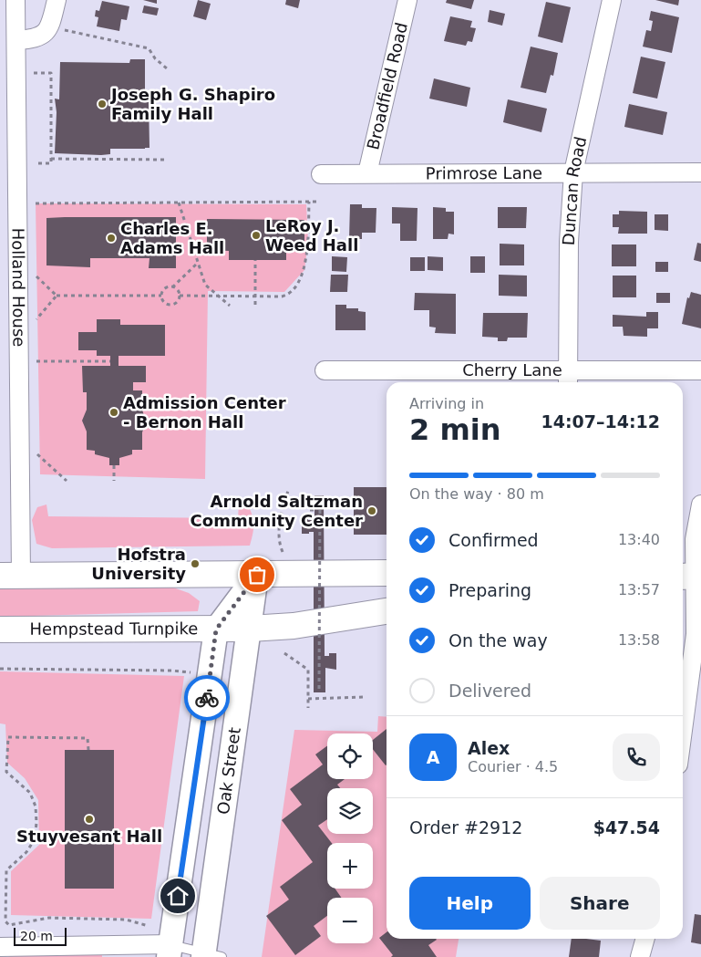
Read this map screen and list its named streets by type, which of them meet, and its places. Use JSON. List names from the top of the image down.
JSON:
{
  "streets": {
    "main road": ["Hempstead Turnpike"],
    "street": [
      "Broadfield Road",
      "Primrose Lane",
      "Duncan Road",
      "Holland House",
      "Cherry Lane",
      "Oak Street"
    ]
  },
  "crossings": [
    ["Broadfield Road", "Primrose Lane"],
    ["Primrose Lane", "Duncan Road"],
    ["Duncan Road", "Cherry Lane"],
    ["Hempstead Turnpike", "Oak Street"]
  ],
  "places": [
    "Joseph G. Shapiro Family Hall",
    "LeRoy J. Weed Hall",
    "Charles E. Adams Hall",
    "Admission Center - Bernon Hall",
    "Arnold Saltzman Community Center",
    "Hofstra University",
    "Stuyvesant Hall"
  ],
  "scale_bar": "20 m",
  "page": {
    "heading": ["2 min", "Arriving in", "14:07–14:12"],
    "panel": [
      "Alex",
      "Courier · 4.5",
      "Order #2912",
      "$47.54"
    ],
    "bar": "On the way · 80 m",
    "list": [
      ["Confirmed", "13:40"],
      ["Preparing", "13:57"],
      ["On the way", "13:58"],
      "Delivered"
    ],
    "map_buttons": ["+", "−"],
    "round": "A",
    "buttons": ["Help", "Share"],
    "scale": "20 m"
  }
}
